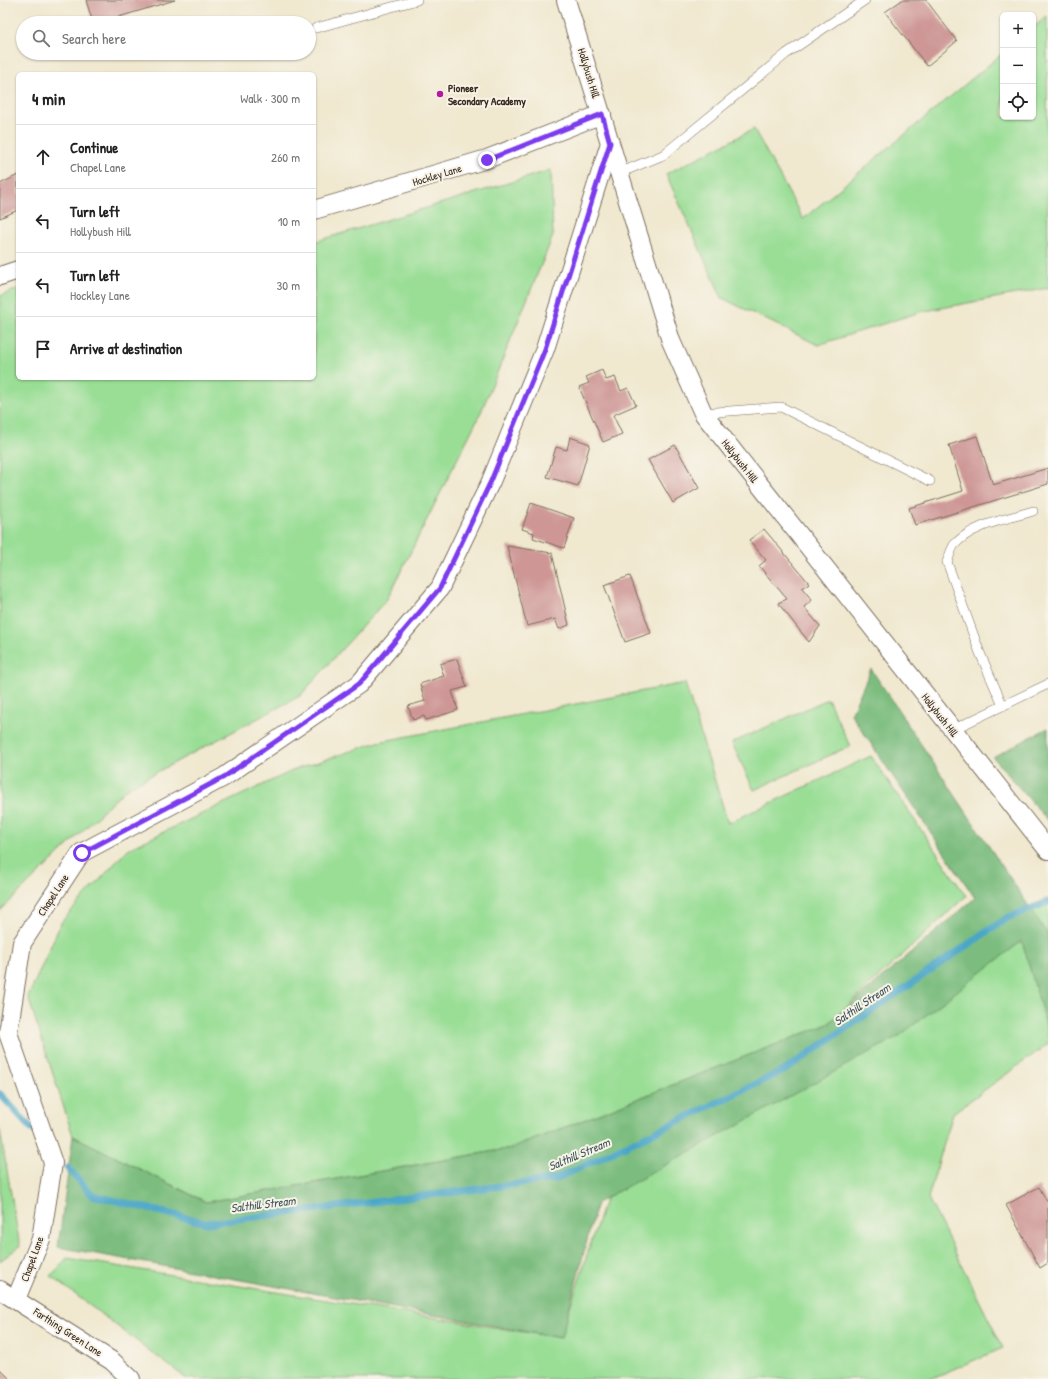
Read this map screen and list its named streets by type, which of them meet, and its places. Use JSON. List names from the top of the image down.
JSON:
{
  "streets": {
    "street": [
      "Hollybush Hill",
      "Hockley Lane",
      "Chapel Lane",
      "Farthing Green Lane"
    ]
  },
  "crossings": [
    ["Hollybush Hill", "Hockley Lane"],
    ["Hollybush Hill", "Chapel Lane"],
    ["Chapel Lane", "Farthing Green Lane"]
  ],
  "water": ["Salthill Stream"],
  "places": ["Pioneer Secondary Academy"],
  "page": {
    "map_buttons": ["+", "−"],
    "search": "Search here",
    "heading": ["4 min", "Walk · 300 m"],
    "list": [
      ["Continue", "Chapel Lane", "260 m"],
      ["Turn left", "Hollybush Hill", "10 m"],
      ["Turn left", "Hockley Lane", "30 m"],
      "Arrive at destination"
    ]
  }
}
